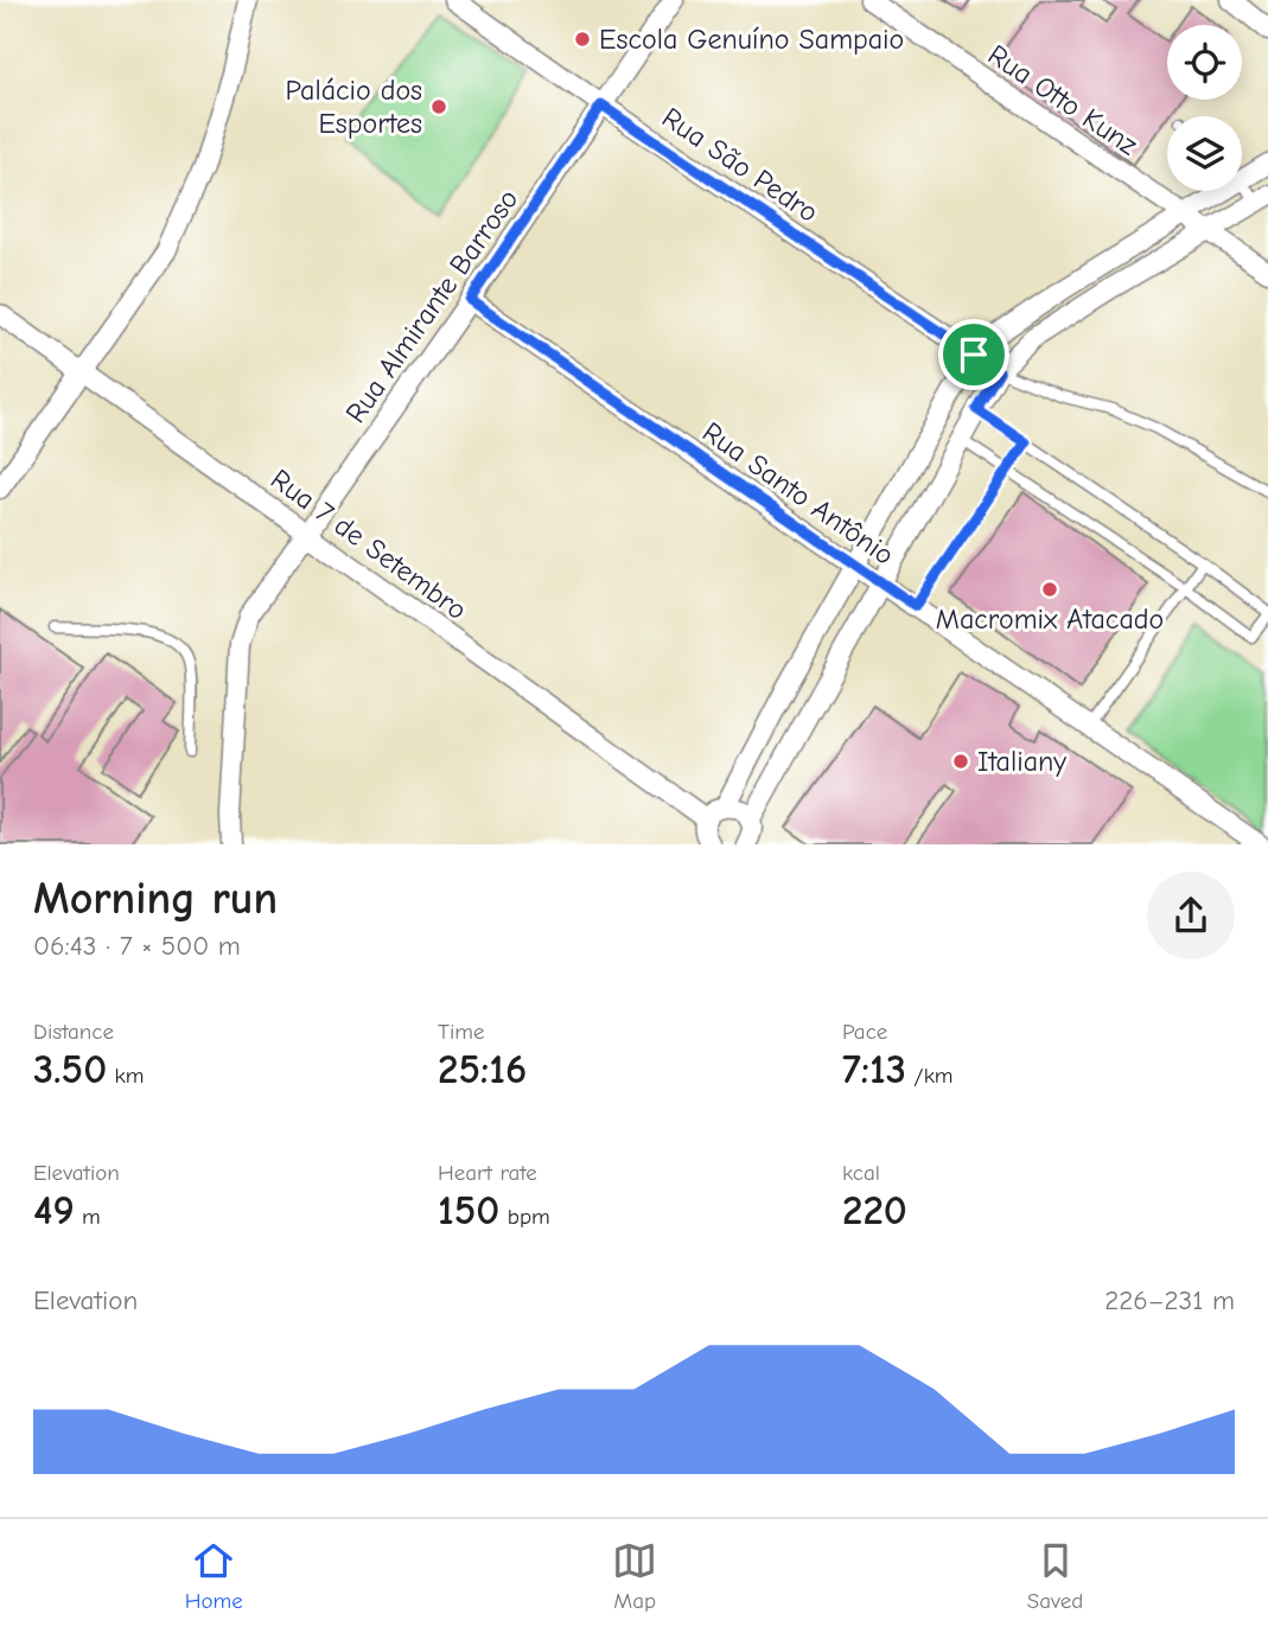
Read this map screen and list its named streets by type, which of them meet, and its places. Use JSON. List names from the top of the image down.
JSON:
{
  "streets": {
    "street": [
      "Rua Otto Kunz",
      "Rua São Pedro",
      "Rua Almirante Barroso",
      "Rua Santo Antônio",
      "Rua 7 de Setembro"
    ]
  },
  "crossings": [
    ["Rua São Pedro", "Rua Almirante Barroso"],
    ["Rua Almirante Barroso", "Rua Santo Antônio"],
    ["Rua Almirante Barroso", "Rua 7 de Setembro"]
  ],
  "places": [
    "Escola Genuíno Sampaio",
    "Palácio dos Esportes",
    "Macromix Atacado",
    "Italiany"
  ],
  "page": {
    "heading": ["Morning run", "06:43 · 7 × 500 m"],
    "stats": [
      ["Distance", "3.50 km"],
      ["Time", "25:16"],
      ["Pace", "7:13 /km"],
      ["Elevation", "49 m"],
      ["Heart rate", "150 bpm"],
      ["kcal", "220"]
    ],
    "chart": ["Elevation", "226–231 m"],
    "tabs": ["Home", "Map", "Saved"]
  }
}
